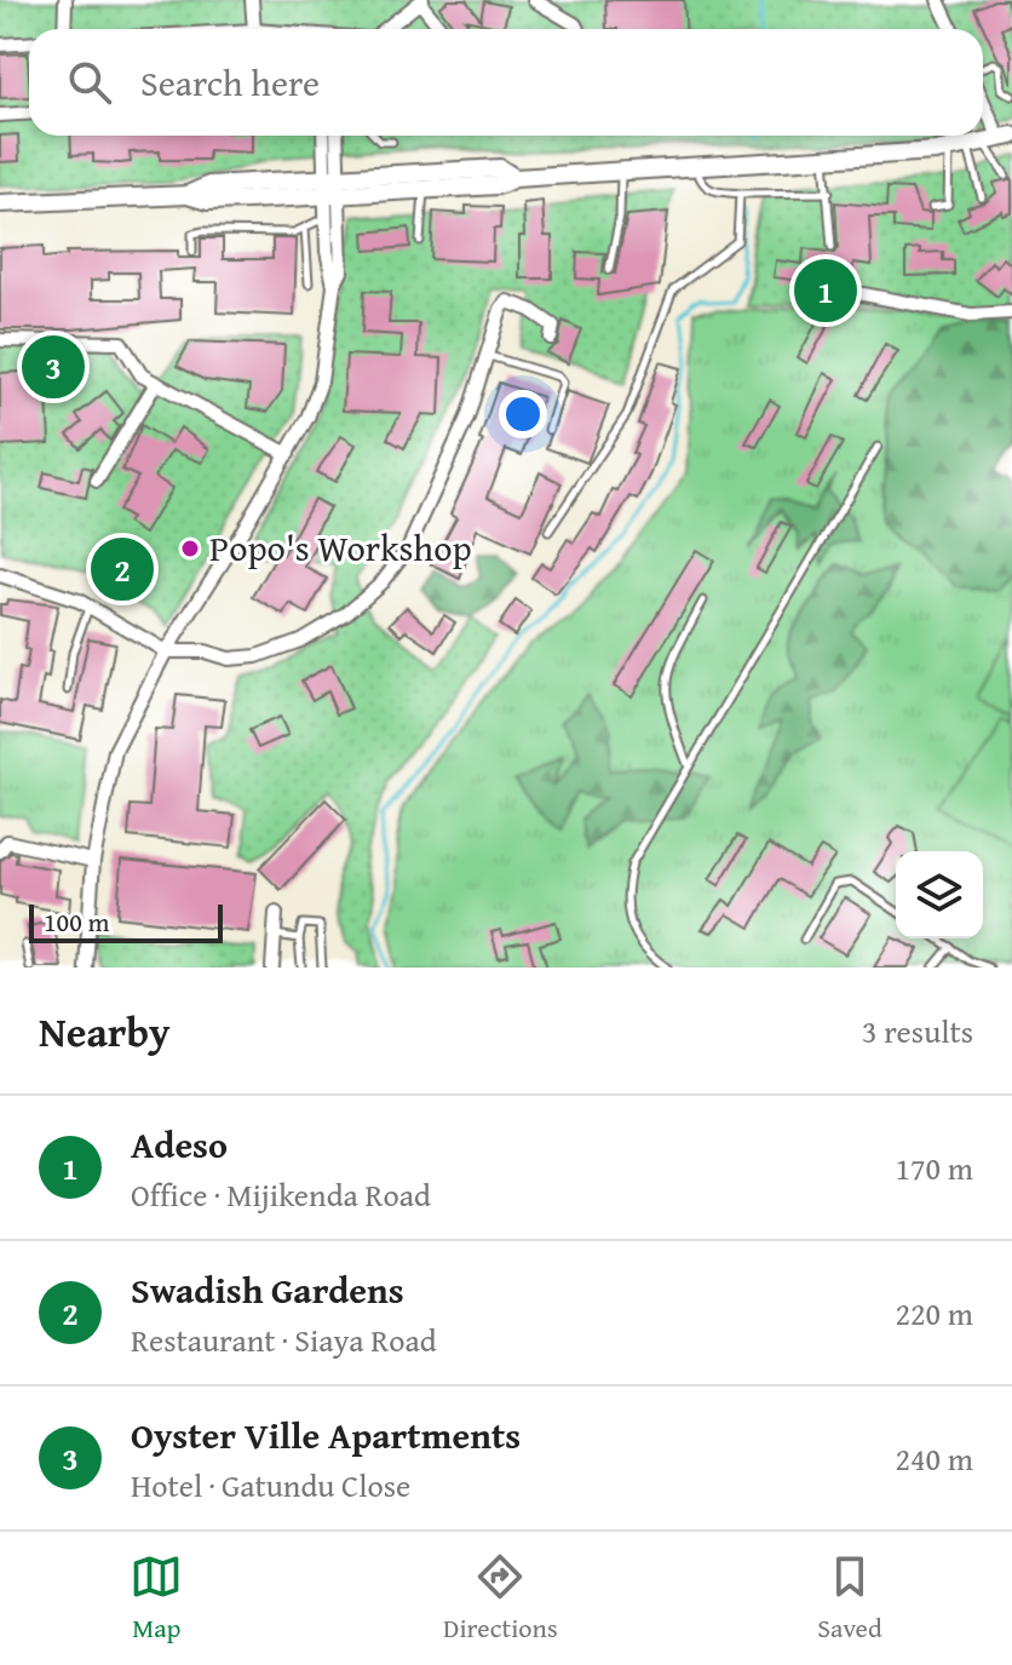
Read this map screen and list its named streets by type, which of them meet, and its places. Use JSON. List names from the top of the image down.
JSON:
{
  "places": ["Popo's Workshop"],
  "scale_bar": "100 m",
  "page": {
    "search": "Search here",
    "pins": ["1", "3", "2"],
    "scale": "100 m",
    "heading": ["Nearby", "3 results"],
    "list": [
      {
        "mark": "1",
        "name": "Adeso",
        "note": "Office · Mijikenda Road",
        "value": "170 m"
      },
      {
        "mark": "2",
        "name": "Swadish Gardens",
        "note": "Restaurant · Siaya Road",
        "value": "220 m"
      },
      {
        "mark": "3",
        "name": "Oyster Ville Apartments",
        "note": "Hotel · Gatundu Close",
        "value": "240 m"
      }
    ],
    "nav": ["Map", "Directions", "Saved"]
  }
}
